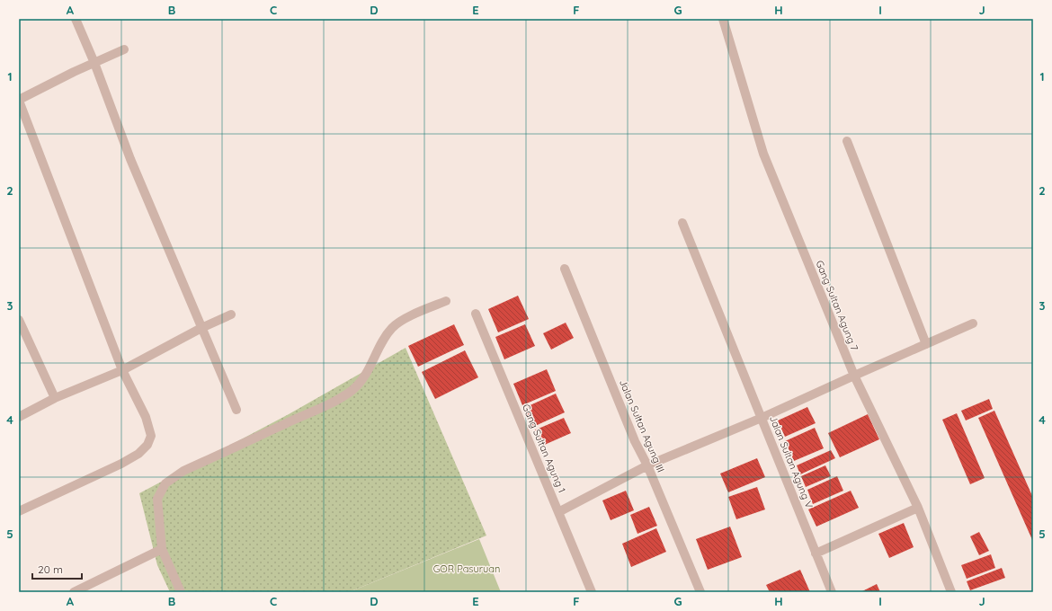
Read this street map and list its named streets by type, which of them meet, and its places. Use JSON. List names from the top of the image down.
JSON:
{
  "streets": {
    "street": [
      "Gang Sultan Agung 7",
      "Jalan Sultan Agung III",
      "Gang Sultan Agung 1",
      "Jalan Sultan Agung V"
    ]
  },
  "parks": ["GOR Pasuruan"],
  "scale_bar": "20 m",
  "grid": {
    "columns": [
      "A",
      "B",
      "C",
      "D",
      "E",
      "F",
      "G",
      "H",
      "I",
      "J"
    ],
    "rows": [
      "1",
      "2",
      "3",
      "4",
      "5"
    ]
  }
}
